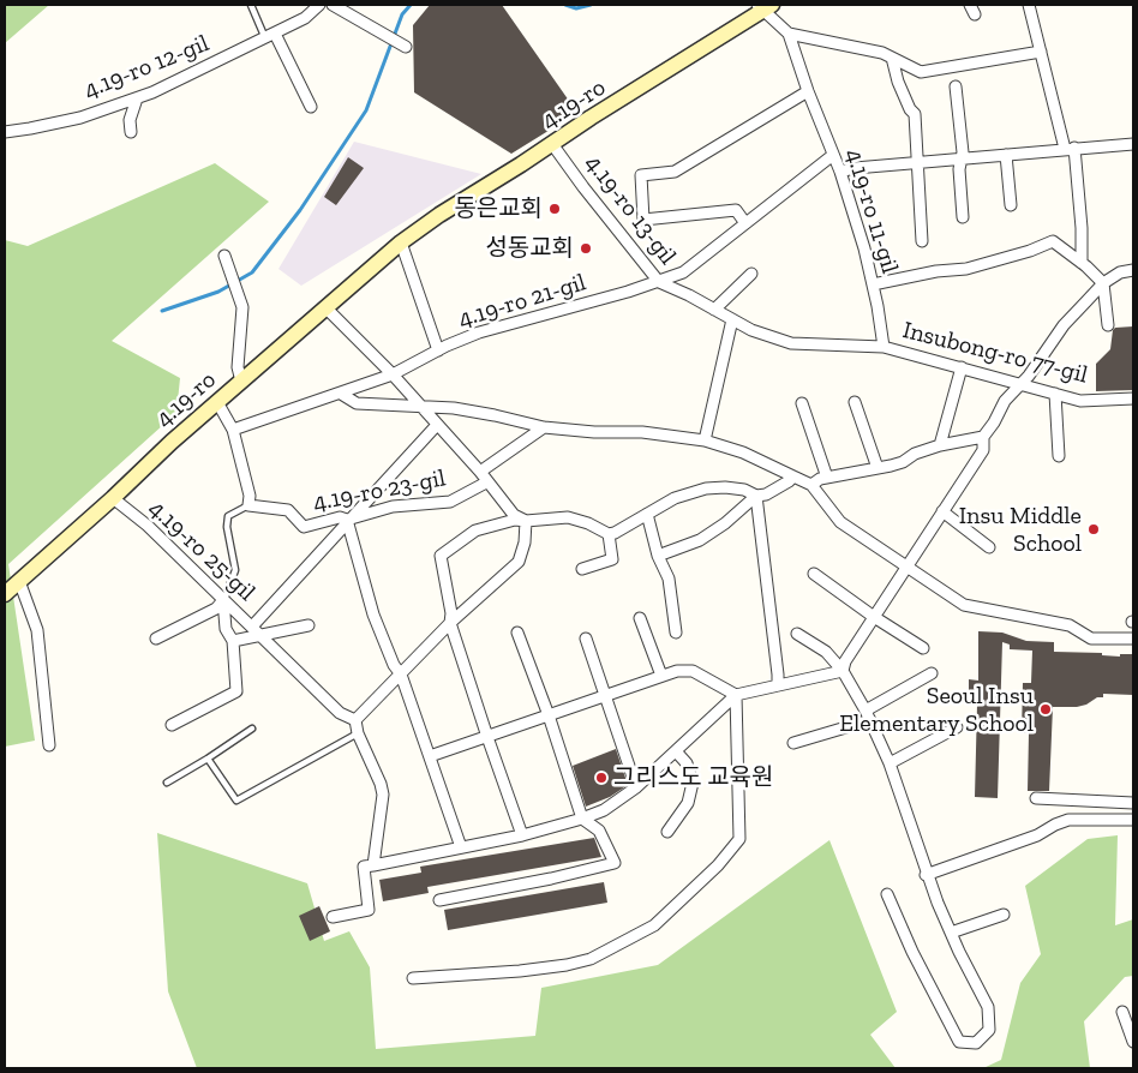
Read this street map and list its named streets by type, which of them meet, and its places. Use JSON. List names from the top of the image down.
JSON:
{
  "streets": {
    "street": [
      "4.19-ro 12-gil",
      "4.19-ro",
      "4.19-ro 13-gil",
      "4.19-ro 11-gil",
      "4.19-ro 21-gil",
      "Insubong-ro 77-gil",
      "4.19-ro 23-gil",
      "4.19-ro 25-gil"
    ]
  },
  "crossings": [
    ["4.19-ro", "4.19-ro 13-gil"],
    ["4.19-ro", "4.19-ro 11-gil"],
    ["4.19-ro", "4.19-ro 25-gil"],
    ["4.19-ro 13-gil", "4.19-ro 11-gil"],
    ["4.19-ro 13-gil", "4.19-ro 21-gil"],
    ["4.19-ro 13-gil", "Insubong-ro 77-gil"],
    ["4.19-ro 11-gil", "4.19-ro 21-gil"],
    ["4.19-ro 11-gil", "Insubong-ro 77-gil"]
  ],
  "places": [
    "동은교회",
    "성동교회",
    "Insu Middle School",
    "Seoul Insu Elementary School",
    "그리스도 교육원"
  ]
}
